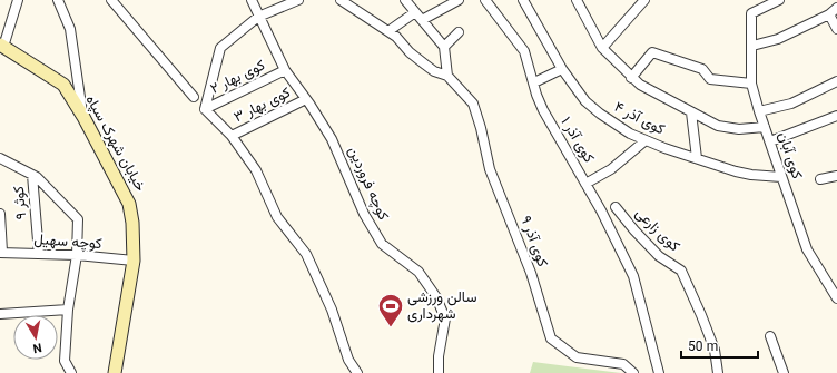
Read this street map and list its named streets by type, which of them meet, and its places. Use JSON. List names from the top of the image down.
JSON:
{
  "streets": {
    "main road": ["خیابان شهرک سپاه"],
    "street": [
      "کوی بهار ۲",
      "کوی بهار ۳",
      "کوی آذر ۴",
      "کوی آذر ۱",
      "کوی آبان",
      "کوچه فروردین",
      "کوثر ۹",
      "کوی زارعی",
      "کوی آذر ۹",
      "کوچه سهیل"
    ]
  },
  "crossings": [
    ["کوی بهار ۲", "کوچه فروردین"],
    ["کوی بهار ۳", "کوچه فروردین"],
    ["کوی آذر ۴", "کوی آبان"],
    ["خیابان شهرک سپاه", "کوچه سهیل"],
    ["کوثر ۹", "کوچه سهیل"]
  ],
  "places": {
    "sports": ["سالن ورزشی شهرداری"]
  },
  "scale_bar": "50 m",
  "north": "bottom"
}
